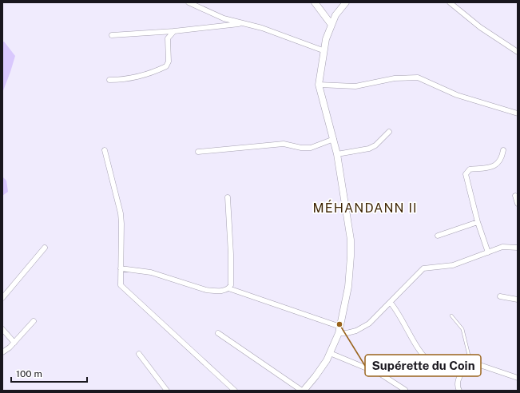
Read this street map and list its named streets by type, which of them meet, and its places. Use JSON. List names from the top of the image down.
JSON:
{
  "districts": ["MÉHANDANN II"],
  "places": ["Supérette du Coin"],
  "scale_bar": "100 m"
}
